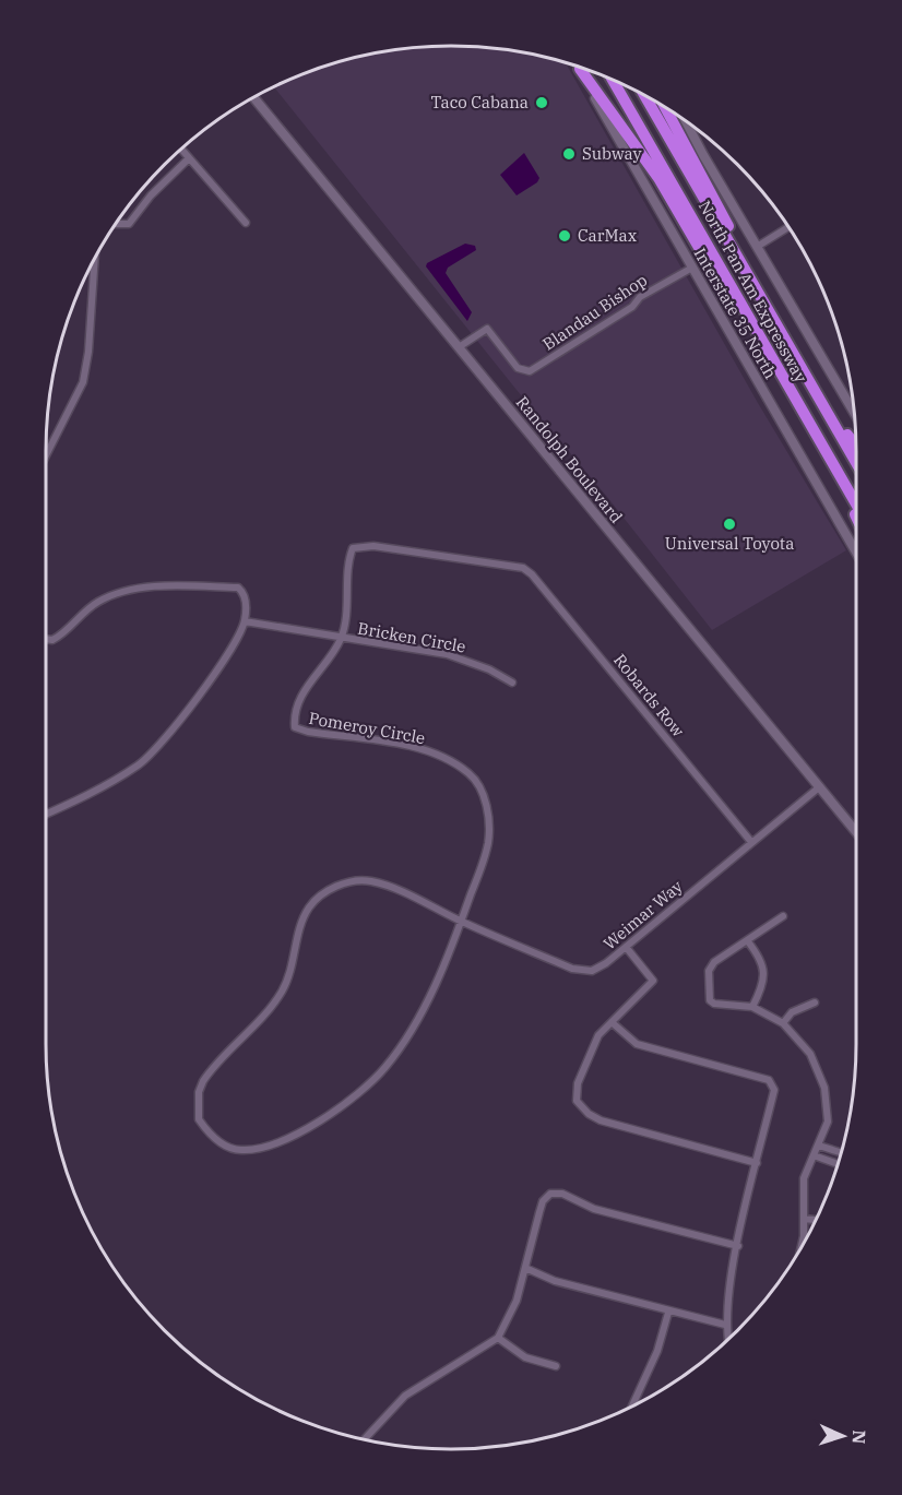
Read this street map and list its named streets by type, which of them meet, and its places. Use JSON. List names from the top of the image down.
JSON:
{
  "streets": {
    "highway": ["North Pan Am Expressway"],
    "street": [
      "Blandau Bishop",
      "Interstate 35 North",
      "Randolph Boulevard",
      "Bricken Circle",
      "Robards Row",
      "Pomeroy Circle",
      "Weimar Way"
    ]
  },
  "crossings": [
    ["Blandau Bishop", "Interstate 35 North"],
    ["Blandau Bishop", "Randolph Boulevard"],
    ["Randolph Boulevard", "Weimar Way"],
    ["Bricken Circle", "Robards Row"],
    ["Bricken Circle", "Pomeroy Circle"],
    ["Robards Row", "Pomeroy Circle"],
    ["Robards Row", "Weimar Way"],
    ["Pomeroy Circle", "Weimar Way"]
  ],
  "places": [
    "Taco Cabana",
    "Subway",
    "CarMax",
    "Universal Toyota"
  ],
  "north": "right"
}
